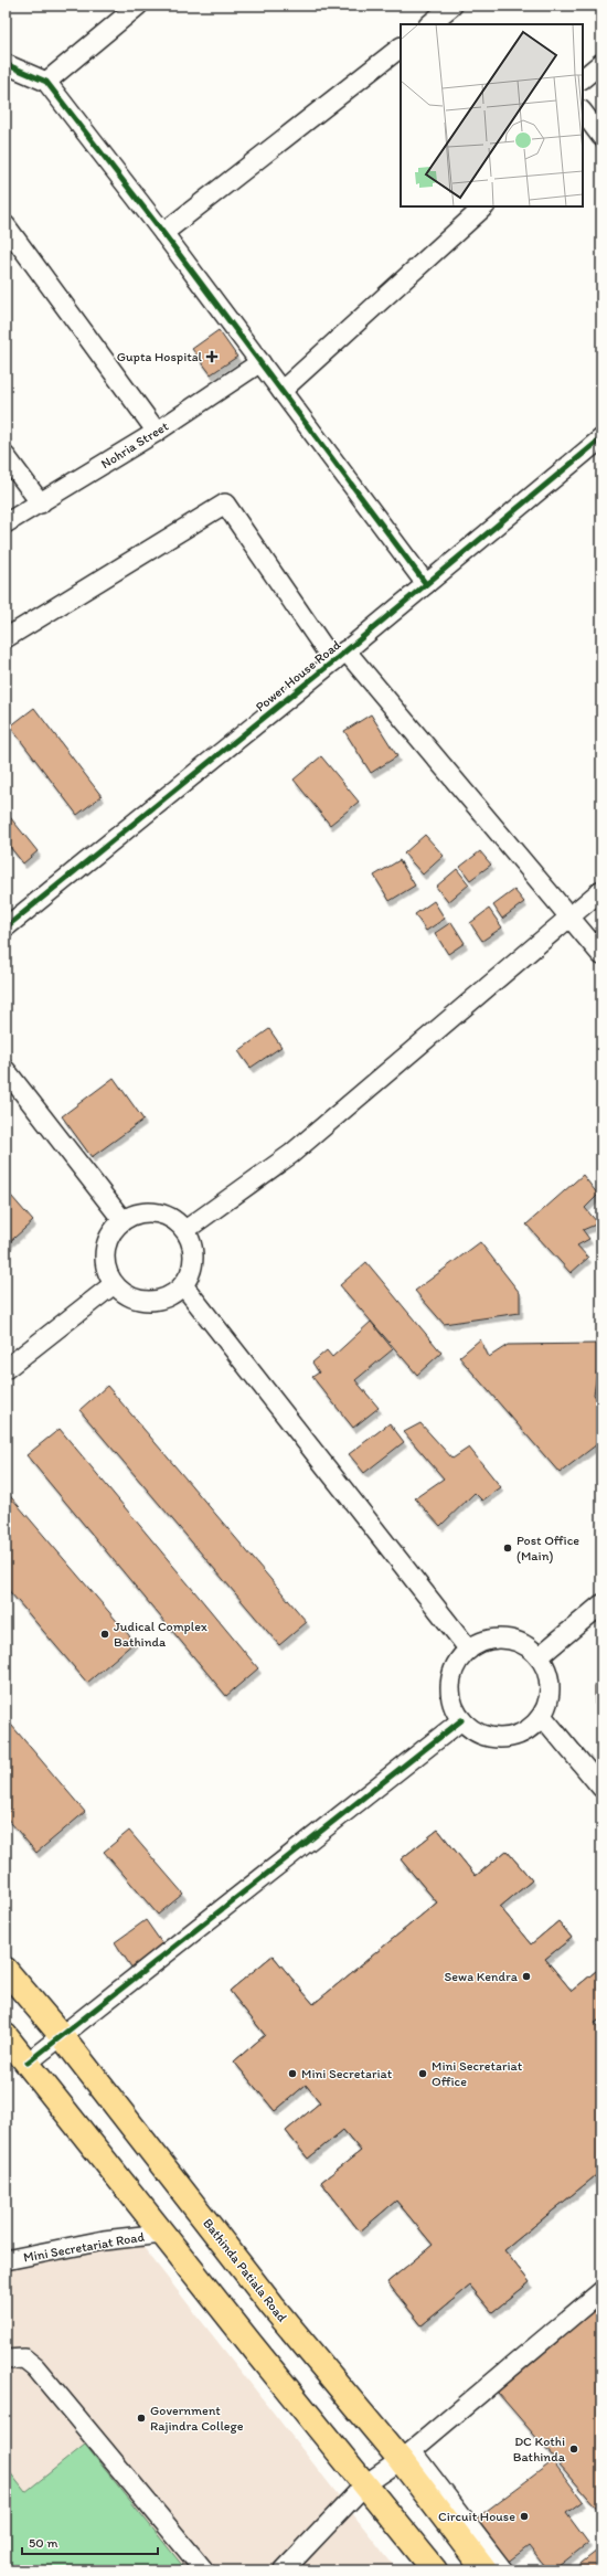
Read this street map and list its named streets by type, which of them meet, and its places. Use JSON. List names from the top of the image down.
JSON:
{
  "streets": {
    "highway": ["Bathinda Patiala Road"],
    "street": ["Nohria Street", "Power House Road", "Mini Secretariat Road"]
  },
  "places": {
    "health": ["Gupta Hospital"],
    "other": [
      "Post Office (Main)",
      "Judical Complex Bathinda",
      "Sewa Kendra",
      "Mini Secretariat",
      "Mini Secretariat Office",
      "Government Rajindra College",
      "DC Kothi Bathinda",
      "Circuit House"
    ]
  },
  "scale_bar": "50 m"
}
